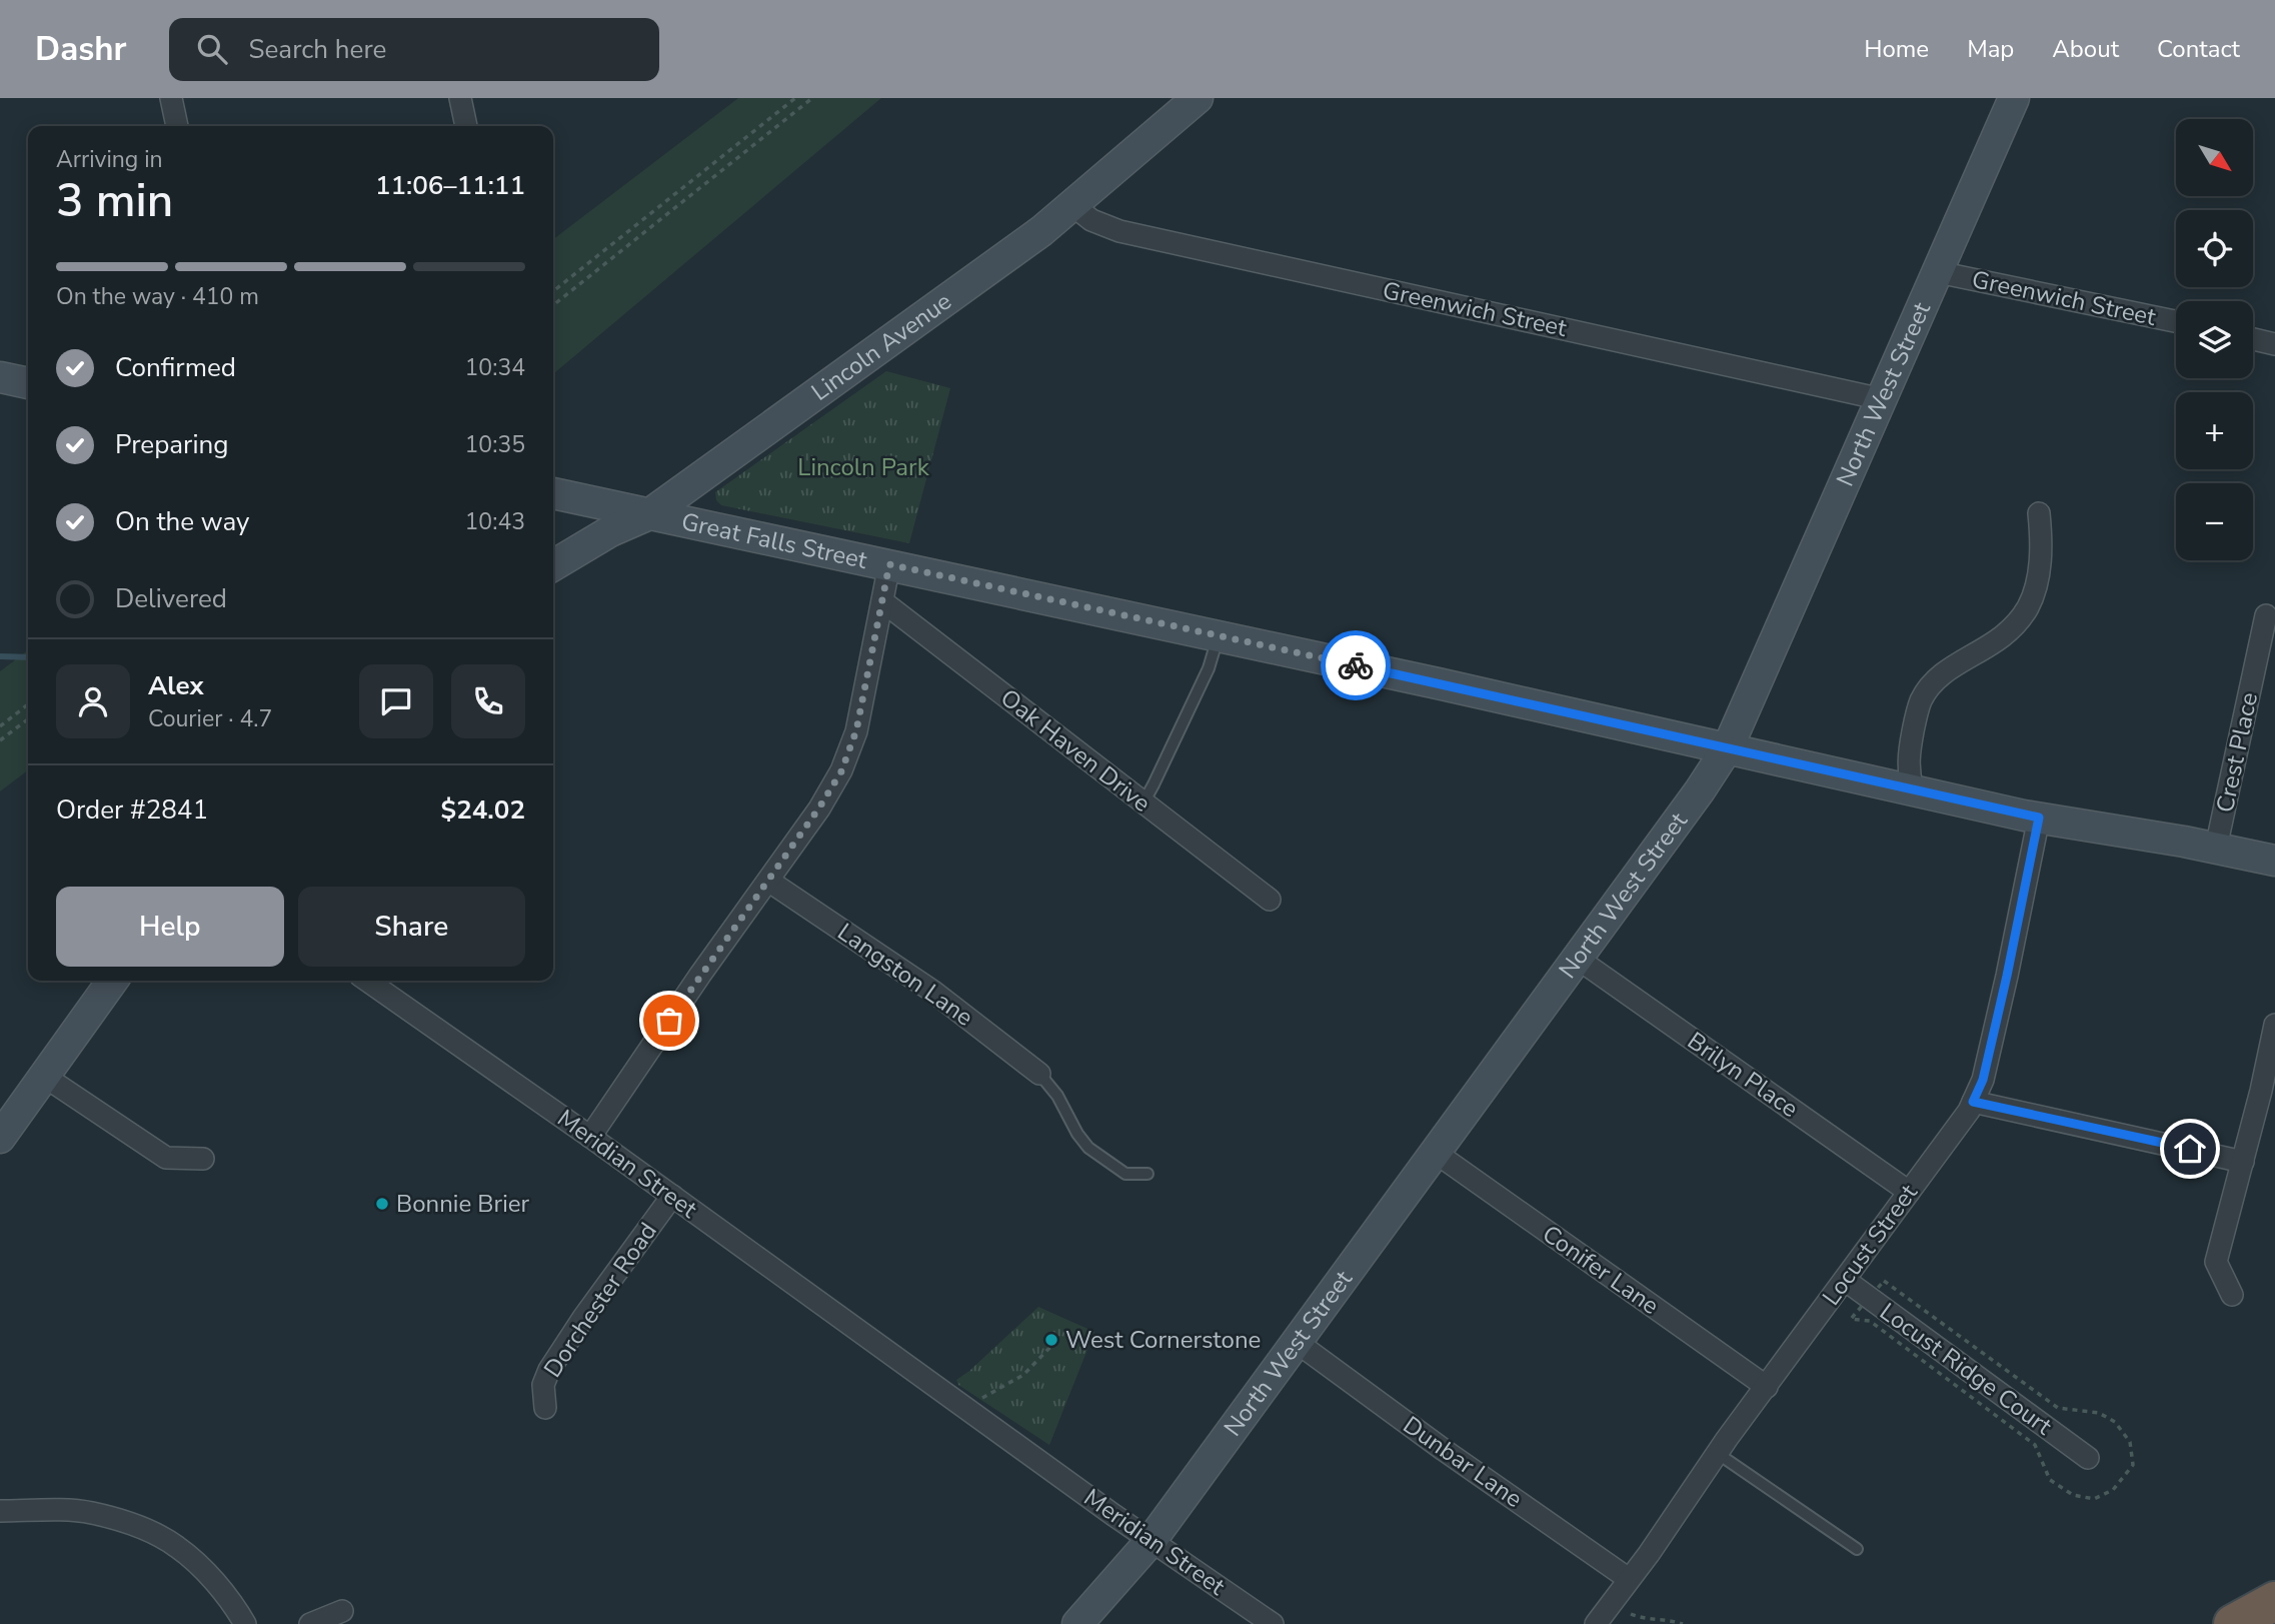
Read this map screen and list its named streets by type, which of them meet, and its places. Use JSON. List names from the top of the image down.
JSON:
{
  "streets": {
    "main road": ["Lincoln Avenue", "North West Street", "Great Falls Street"],
    "street": [
      "Greenwich Street",
      "Oak Haven Drive",
      "Crest Place",
      "Langston Lane",
      "Brilyn Place",
      "Meridian Street",
      "Locust Street",
      "Conifer Lane",
      "Dorchester Road",
      "Locust Ridge Court",
      "Dunbar Lane"
    ]
  },
  "crossings": [
    ["Greenwich Street", "Lincoln Avenue"],
    ["Greenwich Street", "North West Street"],
    ["Lincoln Avenue", "Great Falls Street"],
    ["North West Street", "Great Falls Street"],
    ["North West Street", "Brilyn Place"],
    ["North West Street", "Meridian Street"],
    ["North West Street", "Conifer Lane"],
    ["North West Street", "Dunbar Lane"],
    ["Great Falls Street", "Crest Place"],
    ["Great Falls Street", "Locust Street"],
    ["Brilyn Place", "Locust Street"],
    ["Meridian Street", "Dorchester Road"],
    ["Locust Street", "Conifer Lane"],
    ["Locust Street", "Locust Ridge Court"],
    ["Locust Street", "Dunbar Lane"]
  ],
  "parks": ["Lincoln Park"],
  "places": ["Bonnie Brier", "West Cornerstone"],
  "north": "bottom right",
  "page": {
    "header": "Dashr",
    "search": "Search here",
    "nav": [
      "Home",
      "Map",
      "About",
      "Contact"
    ],
    "map_buttons": ["+", "−"],
    "heading": ["3 min", "Arriving in", "11:06–11:11"],
    "panel": [
      "Alex",
      "Courier · 4.7",
      "Order #2841",
      "$24.02"
    ],
    "bar": "On the way · 410 m",
    "list": [
      ["Confirmed", "10:34"],
      ["Preparing", "10:35"],
      ["On the way", "10:43"],
      "Delivered"
    ],
    "buttons": ["Help", "Share"]
  }
}
